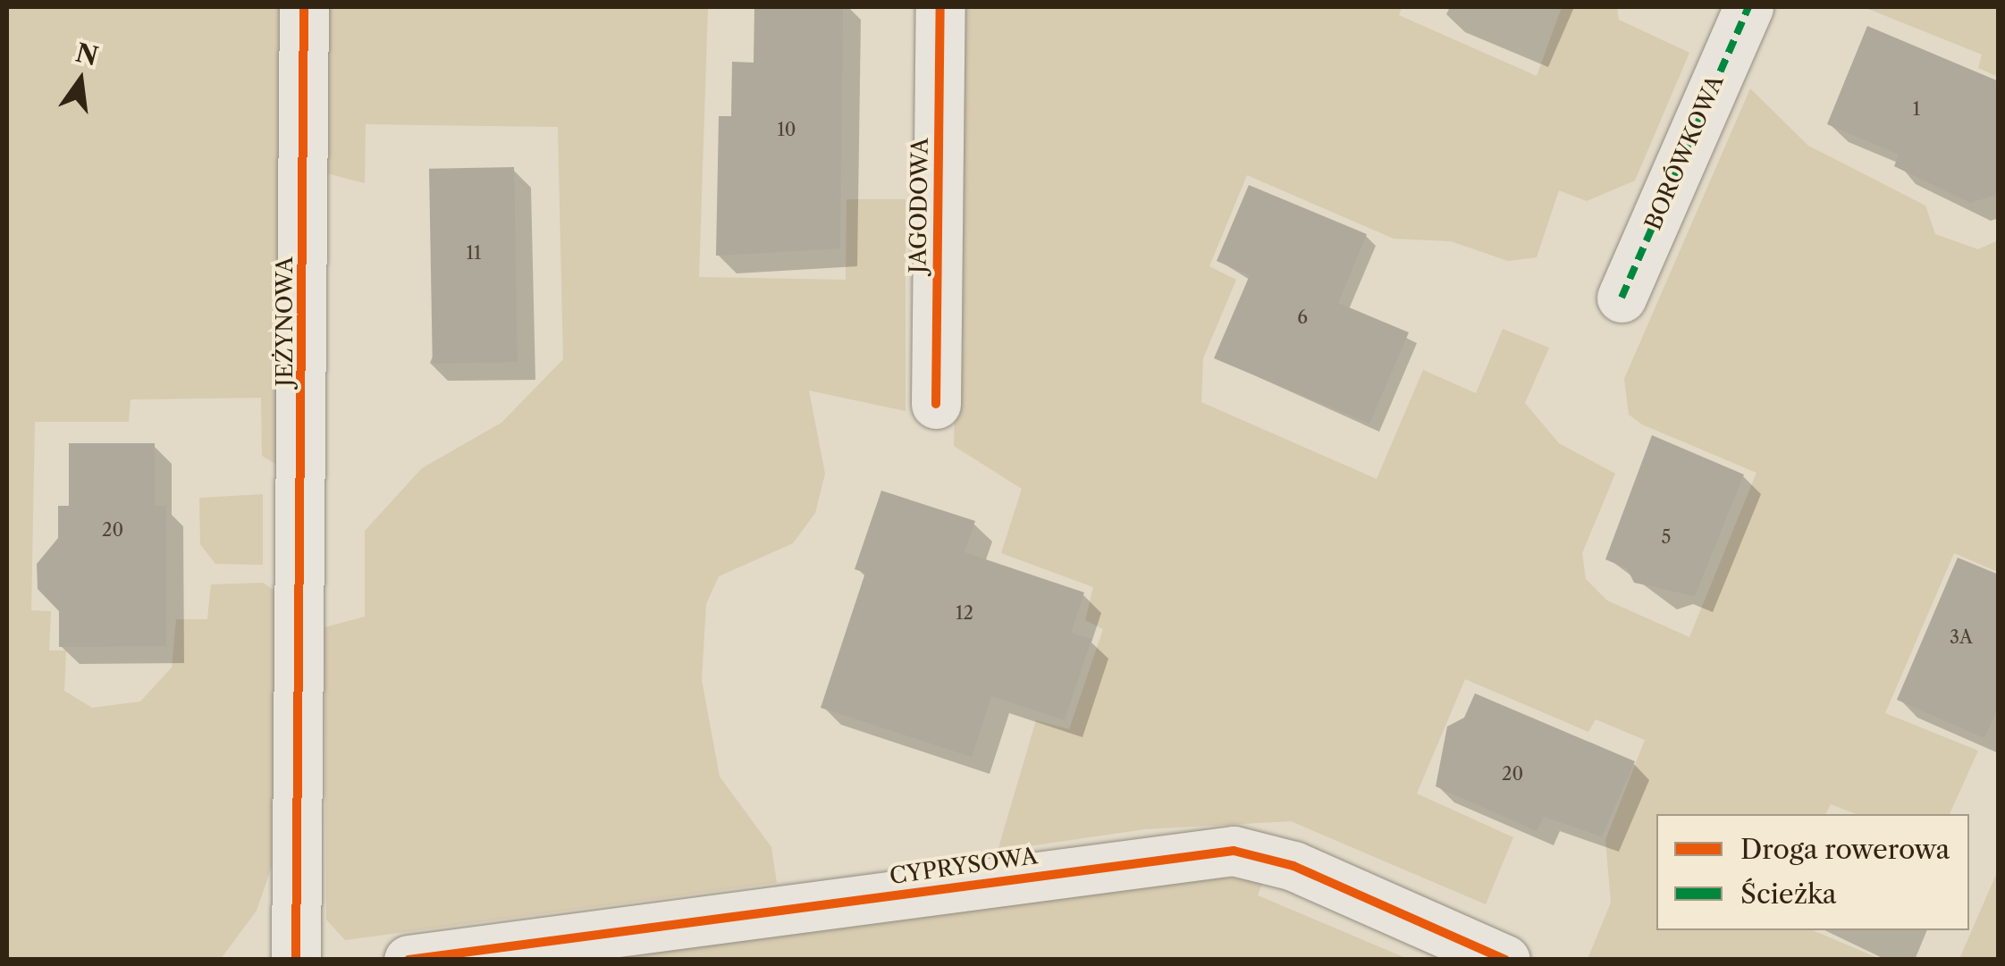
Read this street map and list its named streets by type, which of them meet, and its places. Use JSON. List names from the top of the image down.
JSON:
{
  "streets": {
    "street": [
      "BORÓWKOWA",
      "JAGODOWA",
      "JEŻYNOWA",
      "CYPRYSOWA"
    ]
  },
  "house_numbers": [
    "1",
    "10",
    "11",
    "6",
    "20",
    "5",
    "12",
    "3A",
    "20"
  ],
  "legend": ["Droga rowerowa", "Ścieżka"],
  "north": "top"
}
